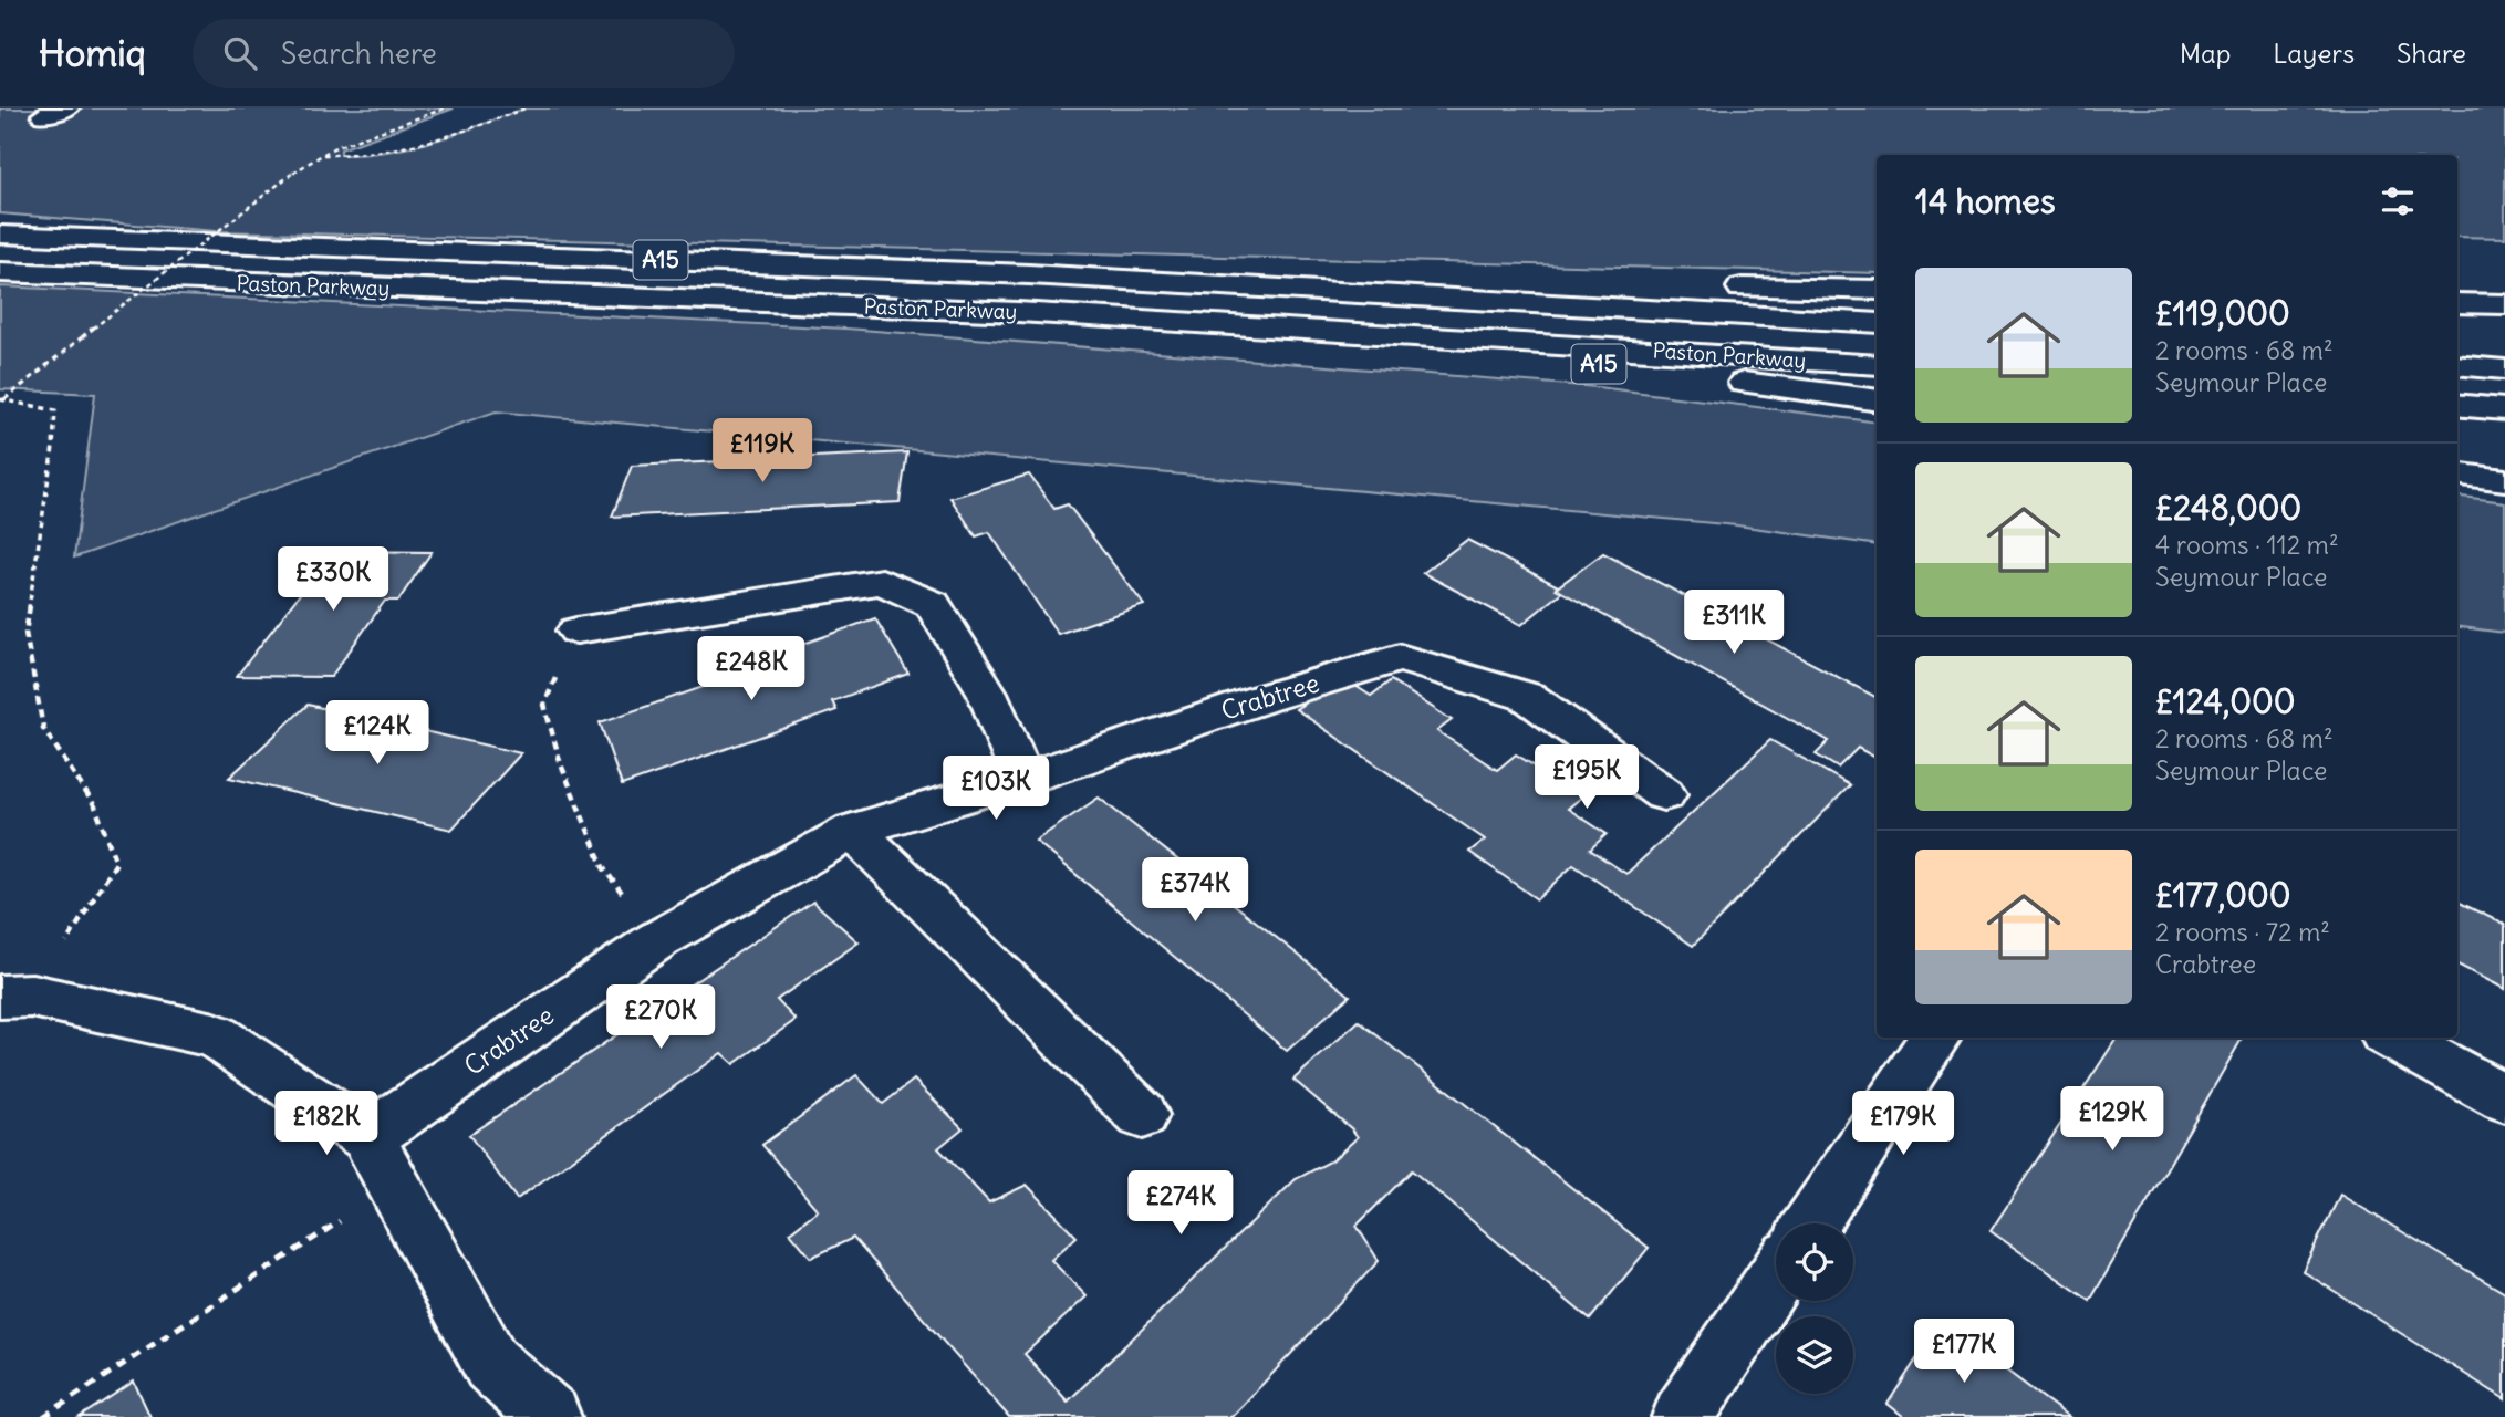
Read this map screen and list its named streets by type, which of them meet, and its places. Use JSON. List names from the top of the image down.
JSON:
{
  "streets": {
    "main road": ["A15", "Paston Parkway", "Crabtree"]
  },
  "crossings": [
    ["A15", "Paston Parkway"]
  ],
  "page": {
    "header": "Homiq",
    "search": "Search here",
    "nav": ["Map", "Layers", "Share"],
    "heading": "14 homes",
    "list": [
      {
        "name": "£119,000",
        "note": "2 rooms · 68 m² · Seymour Place"
      },
      {
        "name": "£248,000",
        "note": "4 rooms · 112 m² · Seymour Place"
      },
      {
        "name": "£124,000",
        "note": "2 rooms · 68 m² · Seymour Place"
      },
      {
        "name": "£177,000",
        "note": "2 rooms · 72 m² · Crabtree"
      }
    ],
    "price": [
      "£119K",
      "£330K",
      "£311K",
      "£248K",
      "£124K",
      "£195K",
      "£103K",
      "£374K",
      "£270K",
      "£129K",
      "£182K",
      "£179K",
      "£274K",
      "£177K"
    ]
  }
}
